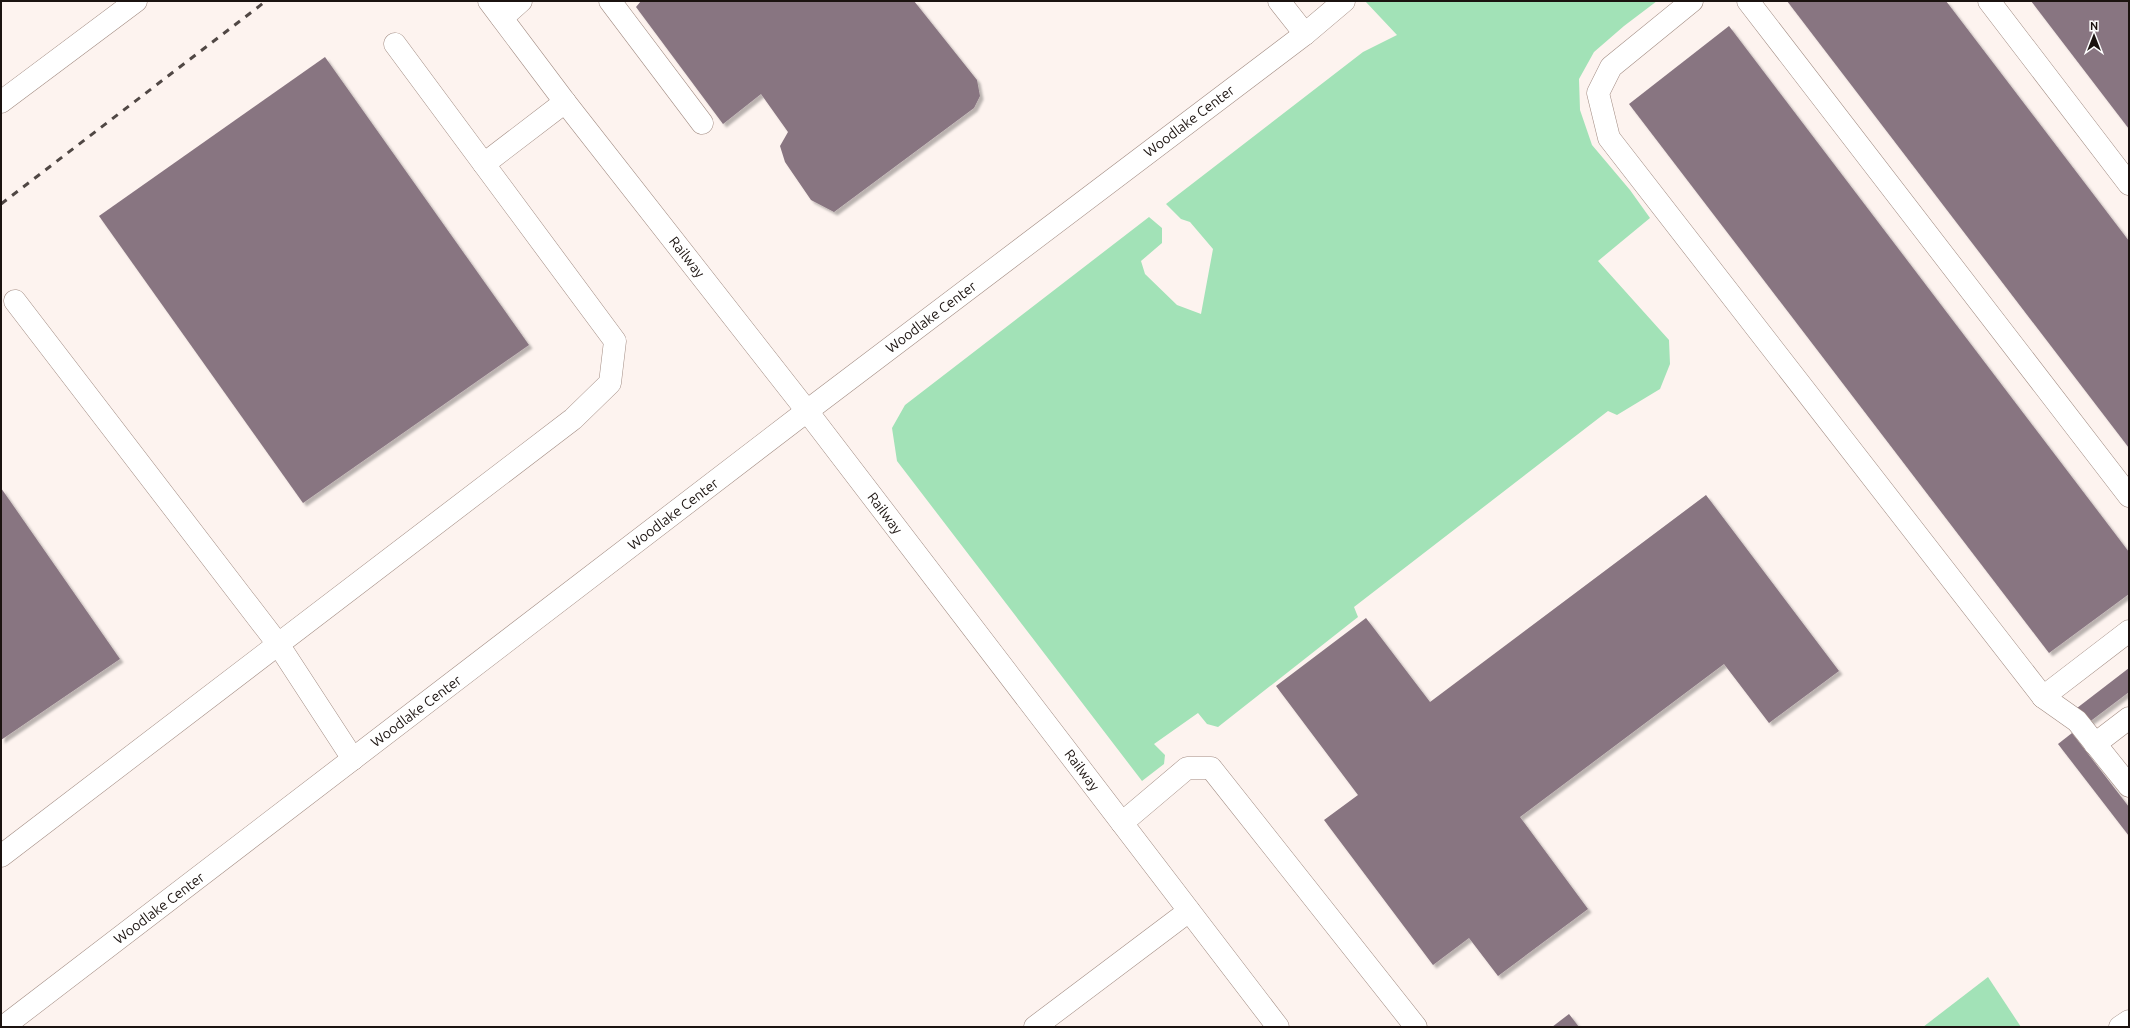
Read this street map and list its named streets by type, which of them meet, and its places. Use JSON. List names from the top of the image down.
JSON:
{
  "streets": {
    "street": ["Woodlake Center", "Railway"]
  },
  "crossings": [
    ["Woodlake Center", "Railway"]
  ],
  "north": "top"
}
